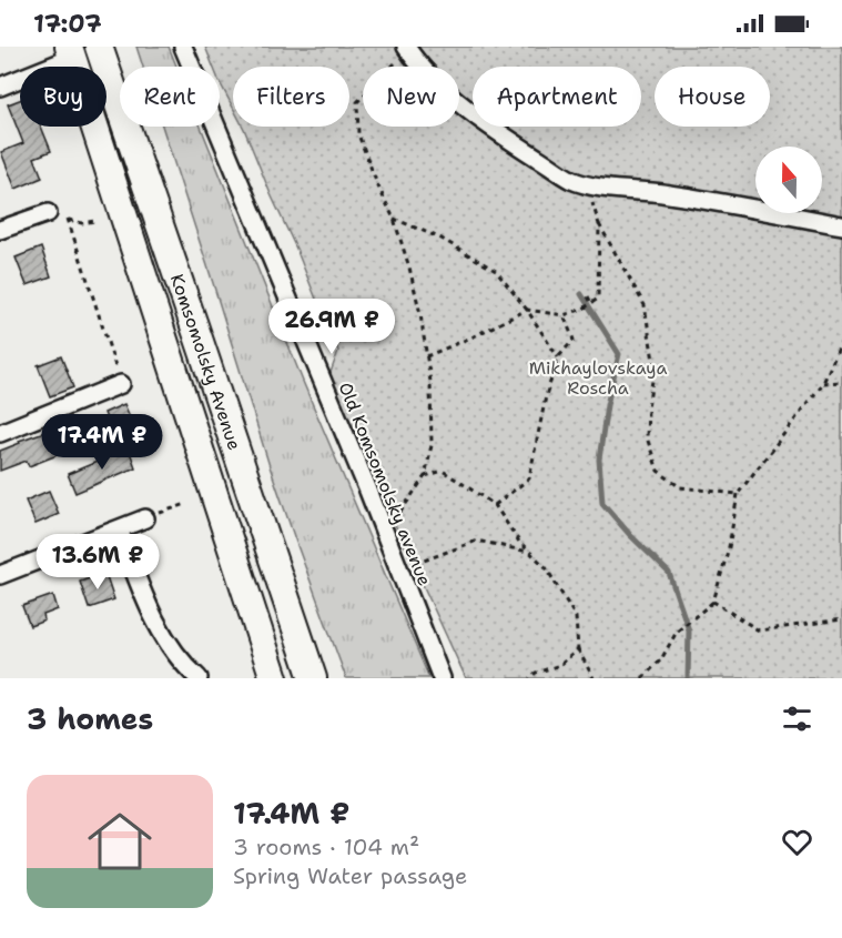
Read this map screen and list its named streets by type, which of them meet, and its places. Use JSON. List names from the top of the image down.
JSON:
{
  "streets": {
    "main road": ["Komsomolsky Avenue"],
    "street": ["Old Komsomolsky avenue"]
  },
  "parks": ["Mikhaylovskaya Roscha"],
  "north": "top",
  "page": {
    "status": "17:07",
    "chip": [
      "Buy",
      "Rent",
      "Filters",
      "New",
      "Apartment",
      "House"
    ],
    "price": ["26.9M ₽", "17.4M ₽", "13.6M ₽"],
    "heading": "3 homes",
    "list": [
      {
        "name": "17.4M ₽",
        "note": "3 rooms · 104 m² · Spring Water passage"
      }
    ]
  }
}
